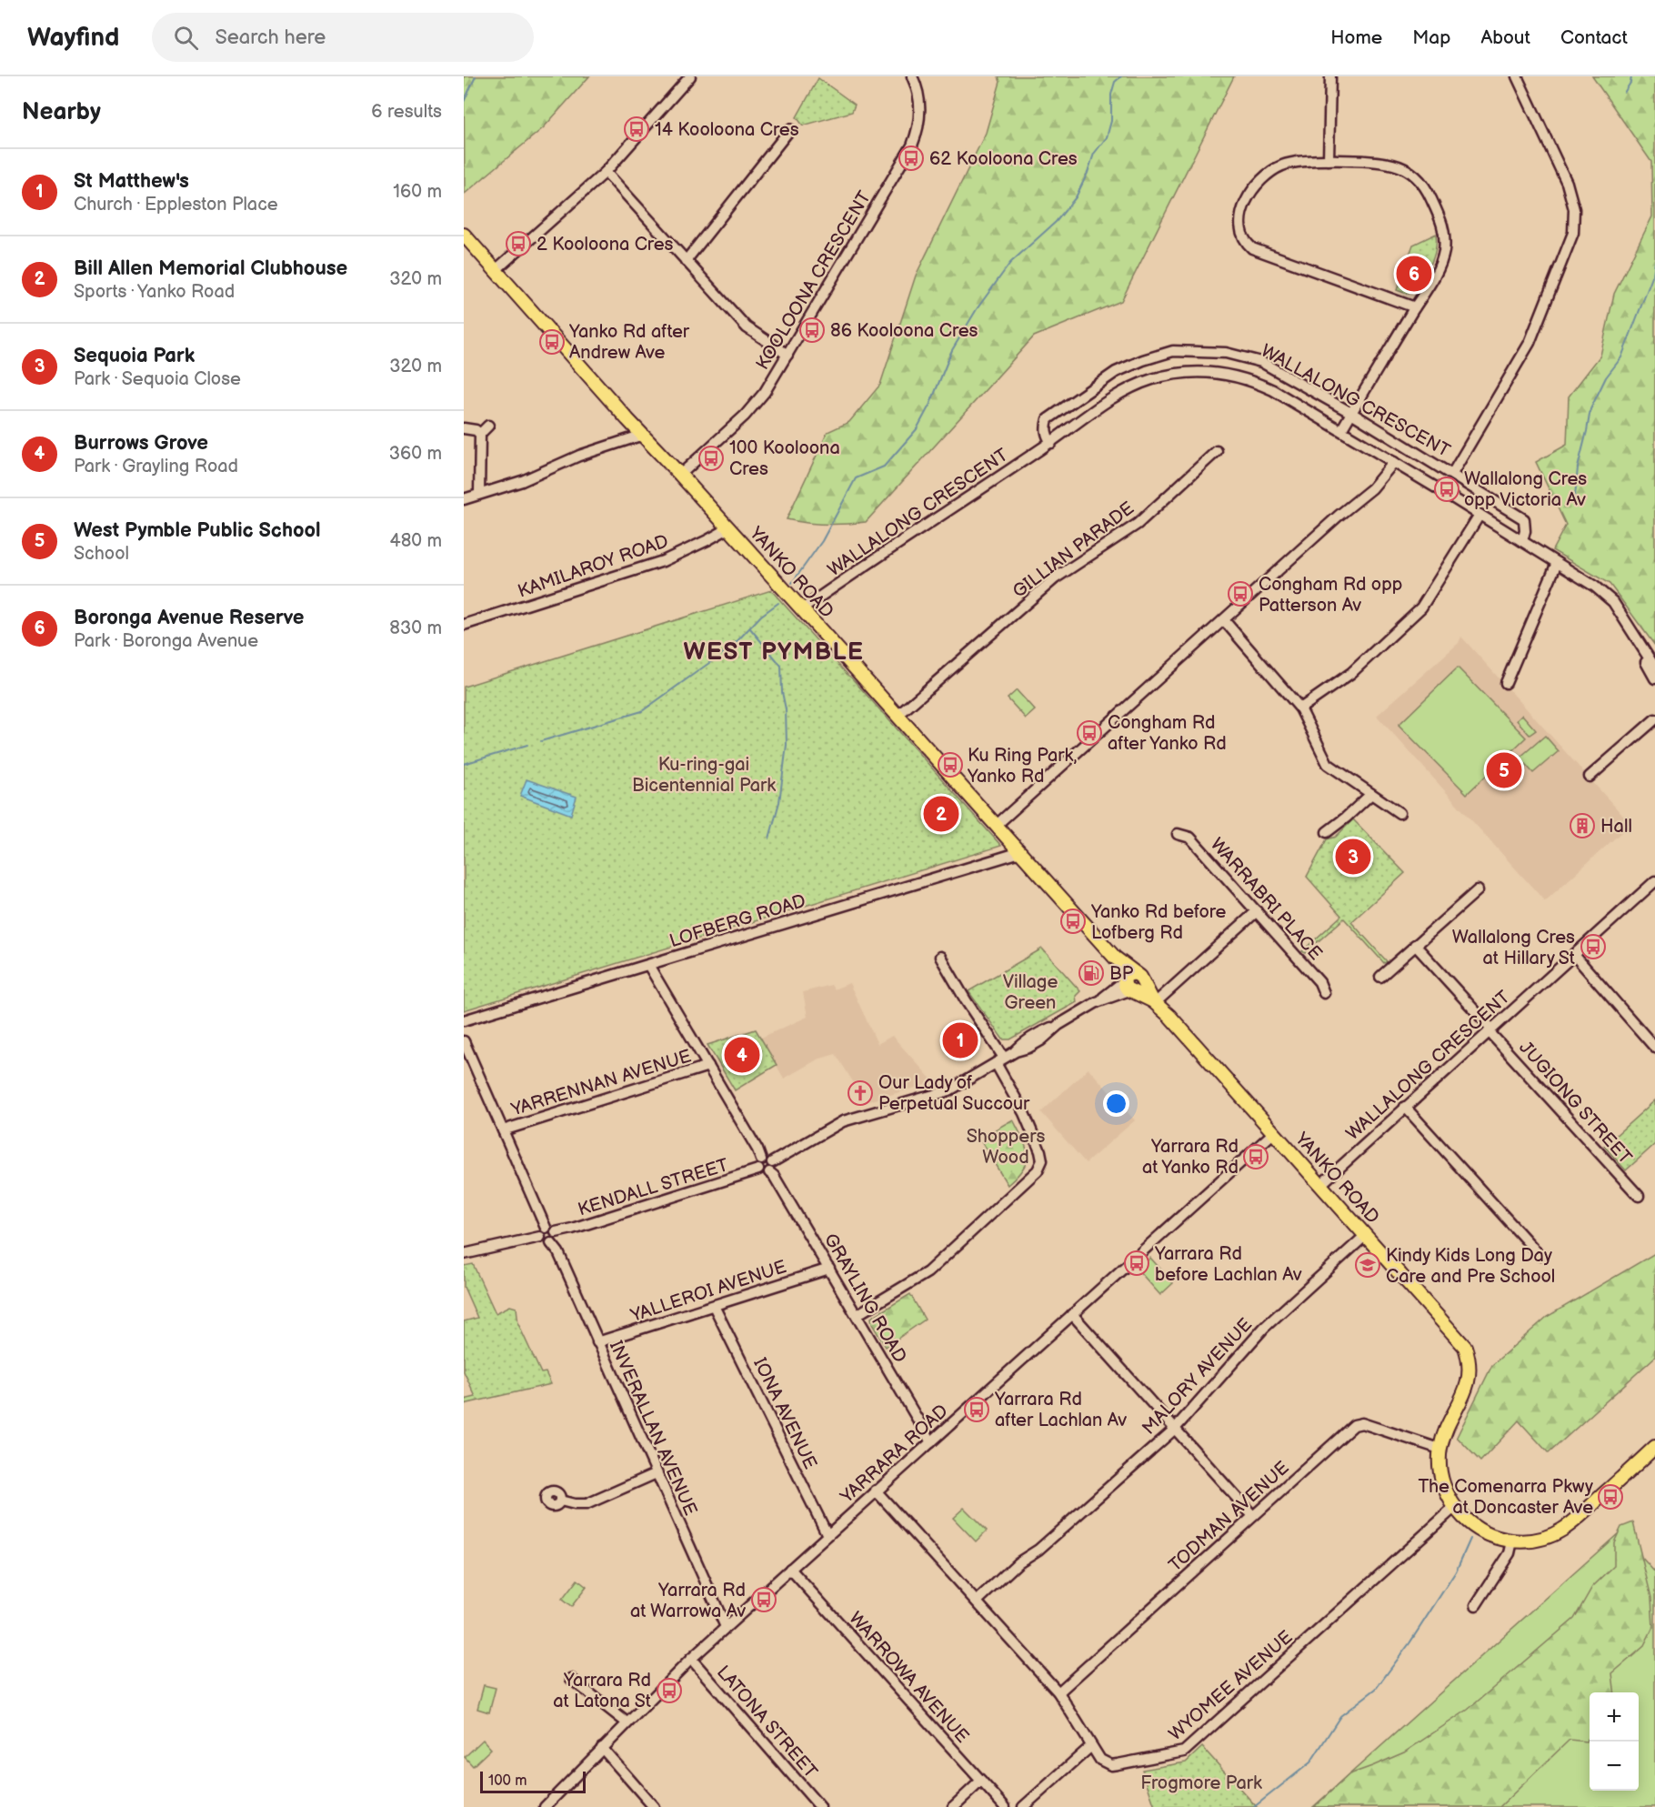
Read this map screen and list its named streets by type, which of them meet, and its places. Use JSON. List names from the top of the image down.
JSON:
{
  "streets": {
    "main road": ["YANKO ROAD"],
    "street": [
      "KOOLOONA CRESCENT",
      "WALLALONG CRESCENT",
      "GILLIAN PARADE",
      "KAMILAROY ROAD",
      "WARRABRI PLACE",
      "LOFBERG ROAD",
      "YARRENNAN AVENUE",
      "JUGIONG STREET",
      "KENDALL STREET",
      "YALLEROI AVENUE",
      "GRAYLING ROAD",
      "MALORY AVENUE",
      "IONA AVENUE",
      "INVERALLAN AVENUE",
      "YARRARA ROAD",
      "TODMAN AVENUE",
      "WARROWA AVENUE",
      "WYOMEE AVENUE",
      "LATONA STREET"
    ]
  },
  "crossings": [
    ["KOOLOONA CRESCENT", "YANKO ROAD"],
    ["WALLALONG CRESCENT", "YANKO ROAD"],
    ["WALLALONG CRESCENT", "JUGIONG STREET"],
    ["GILLIAN PARADE", "YANKO ROAD"],
    ["KAMILAROY ROAD", "YANKO ROAD"],
    ["YANKO ROAD", "LOFBERG ROAD"],
    ["YANKO ROAD", "MALORY AVENUE"],
    ["YANKO ROAD", "YARRARA ROAD"],
    ["YANKO ROAD", "TODMAN AVENUE"],
    ["KENDALL STREET", "INVERALLAN AVENUE"],
    ["YALLEROI AVENUE", "GRAYLING ROAD"],
    ["YALLEROI AVENUE", "IONA AVENUE"],
    ["YALLEROI AVENUE", "INVERALLAN AVENUE"],
    ["GRAYLING ROAD", "YARRARA ROAD"],
    ["MALORY AVENUE", "WYOMEE AVENUE"],
    ["IONA AVENUE", "YARRARA ROAD"],
    ["INVERALLAN AVENUE", "YARRARA ROAD"],
    ["YARRARA ROAD", "WARROWA AVENUE"],
    ["YARRARA ROAD", "WYOMEE AVENUE"],
    ["YARRARA ROAD", "LATONA STREET"],
    ["TODMAN AVENUE", "WYOMEE AVENUE"]
  ],
  "districts": ["WEST PYMBLE"],
  "parks": [
    "Ku-ring-gai Bicentennial Park",
    "Village Green",
    "Shoppers Wood",
    "Frogmore Park"
  ],
  "places": {
    "bus stop": [
      "14 Kooloona Cres",
      "62 Kooloona Cres",
      "2 Kooloona Cres",
      "86 Kooloona Cres",
      "Yanko Rd after Andrew Ave",
      "100 Kooloona Cres",
      "Wallalong Cres opp Victoria Av",
      "Congham Rd opp Patterson Av",
      "Congham Rd after Yanko Rd",
      "Ku Ring Park, Yanko Rd",
      "Yanko Rd before Lofberg Rd",
      "Wallalong Cres at Hillary St",
      "Yarrara Rd at Yanko Rd",
      "Yarrara Rd before Lachlan Av",
      "Yarrara Rd after Lachlan Av",
      "The Comenarra Pkwy at Doncaster Ave",
      "Yarrara Rd at Warrowa Av",
      "Yarrara Rd at Latona St"
    ],
    "building": ["Hall"],
    "fuel station": ["BP"],
    "church": ["Our Lady of Perpetual Succour"],
    "school or university": ["Kindy Kids Long Day Care and Pre School"]
  },
  "scale_bar": "100 m",
  "page": {
    "header": "Wayfind",
    "search": "Search here",
    "nav": [
      "Home",
      "Map",
      "About",
      "Contact"
    ],
    "heading": ["Nearby", "6 results"],
    "list": [
      {
        "mark": "1",
        "name": "St Matthew's",
        "note": "Church · Eppleston Place",
        "value": "160 m"
      },
      {
        "mark": "2",
        "name": "Bill Allen Memorial Clubhouse",
        "note": "Sports · Yanko Road",
        "value": "320 m"
      },
      {
        "mark": "3",
        "name": "Sequoia Park",
        "note": "Park · Sequoia Close",
        "value": "320 m"
      },
      {
        "mark": "4",
        "name": "Burrows Grove",
        "note": "Park · Grayling Road",
        "value": "360 m"
      },
      {
        "mark": "5",
        "name": "West Pymble Public School",
        "note": "School",
        "value": "480 m"
      },
      {
        "mark": "6",
        "name": "Boronga Avenue Reserve",
        "note": "Park · Boronga Avenue",
        "value": "830 m"
      }
    ],
    "pins": [
      "6",
      "5",
      "2",
      "3",
      "1",
      "4"
    ],
    "map_buttons": ["+", "−"],
    "scale": "100 m"
  }
}
